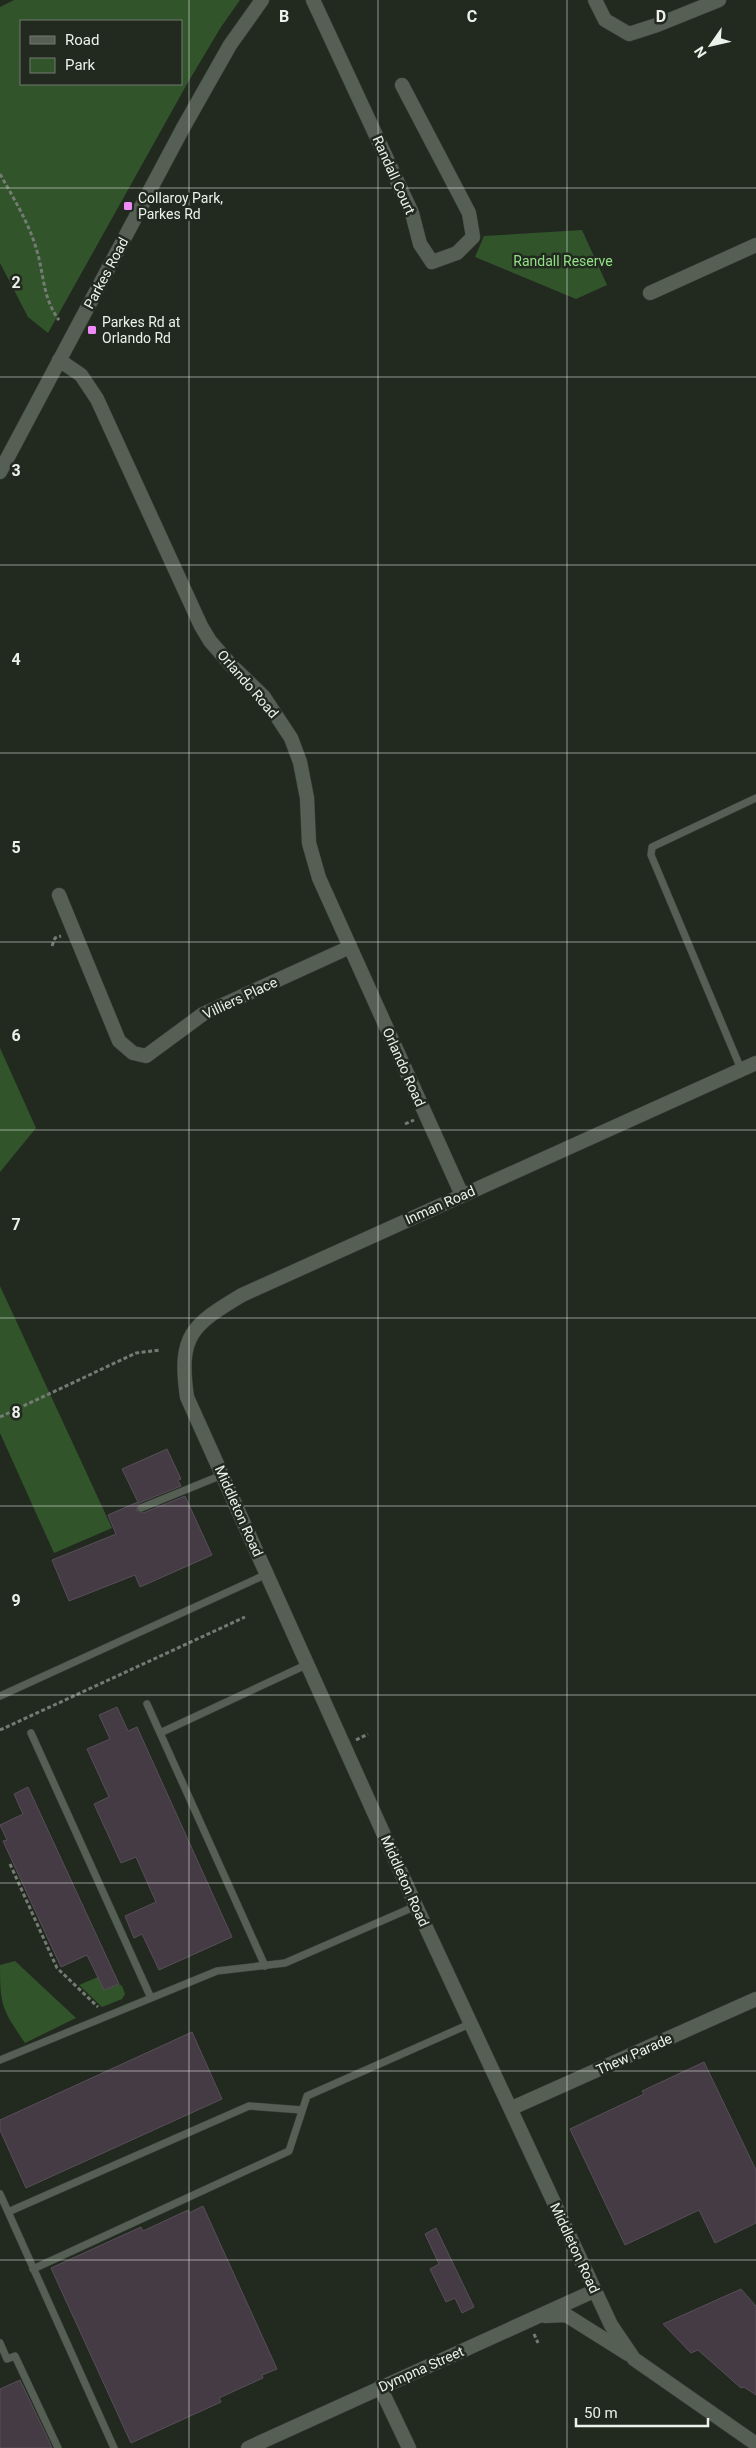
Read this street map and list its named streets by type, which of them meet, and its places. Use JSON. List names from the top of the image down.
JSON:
{
  "streets": {
    "street": [
      "Randall Court",
      "Parkes Road",
      "Orlando Road",
      "Villiers Place",
      "Inman Road",
      "Middleton Road",
      "Thew Parade",
      "Dympna Street"
    ]
  },
  "crossings": [
    ["Parkes Road", "Orlando Road"],
    ["Orlando Road", "Villiers Place"],
    ["Orlando Road", "Inman Road"],
    ["Inman Road", "Middleton Road"],
    ["Middleton Road", "Thew Parade"],
    ["Middleton Road", "Dympna Street"]
  ],
  "parks": ["Randall Reserve"],
  "places": {
    "transit": ["Collaroy Park, Parkes Rd", "Parkes Rd at Orlando Rd"]
  },
  "legend": ["Road", "Park"],
  "scale_bar": "50 m",
  "north": "bottom left",
  "grid": {
    "columns": ["B", "C", "D"],
    "rows": [
      "2",
      "3",
      "4",
      "5",
      "6",
      "7",
      "8",
      "9"
    ]
  }
}
